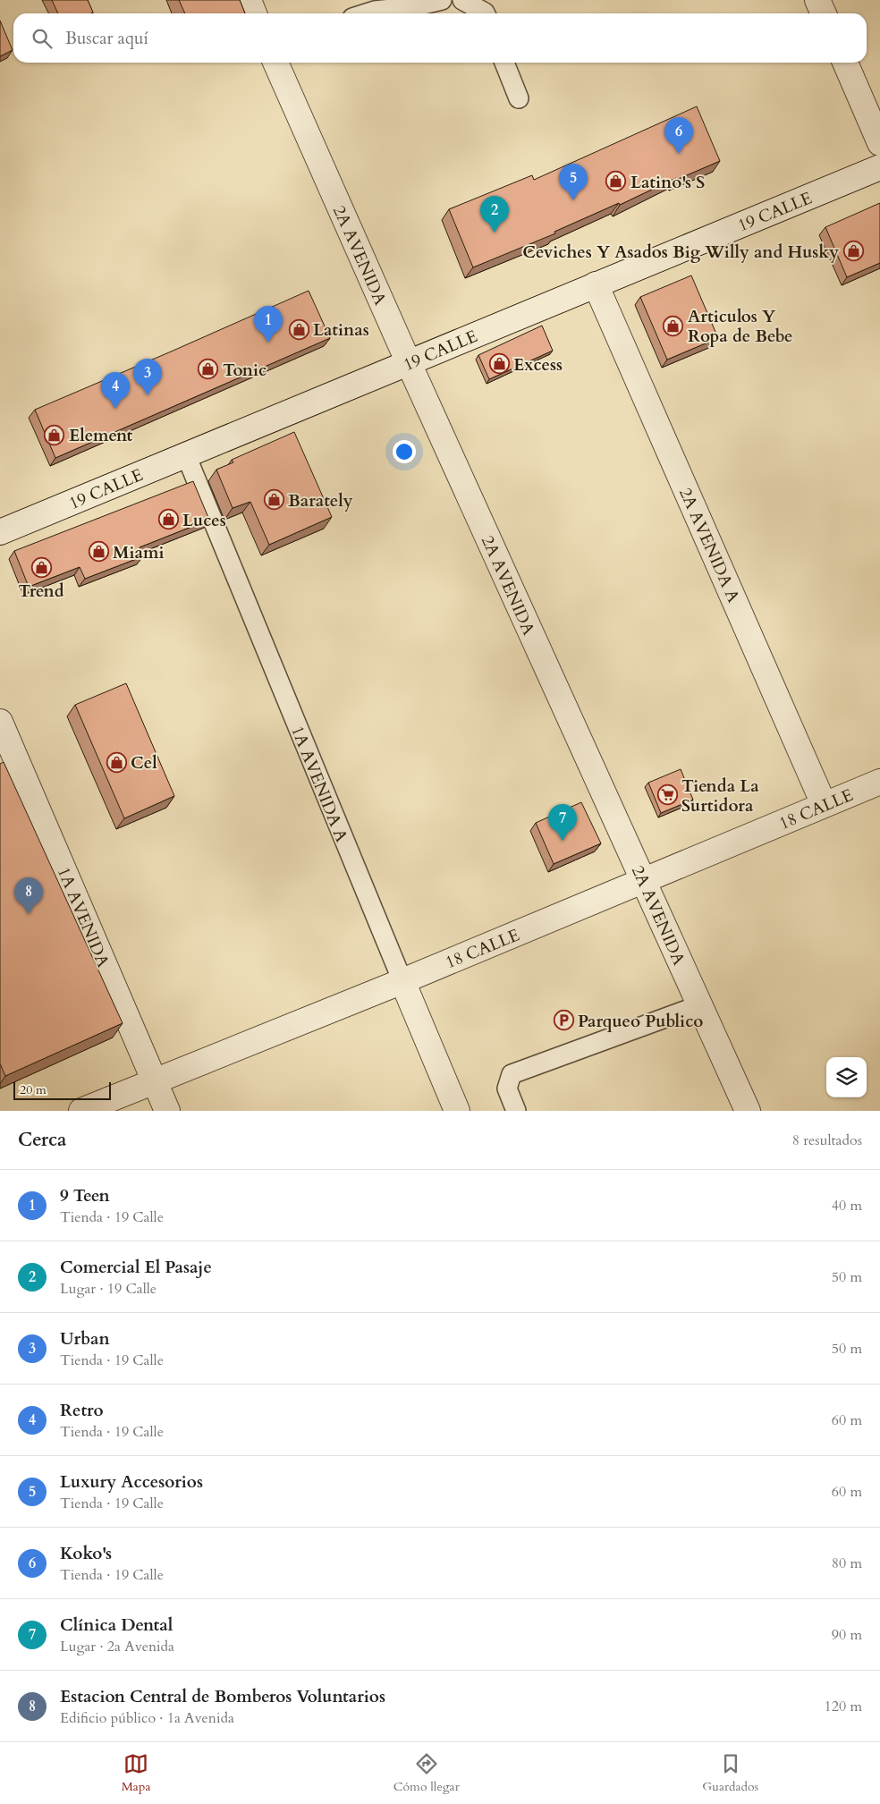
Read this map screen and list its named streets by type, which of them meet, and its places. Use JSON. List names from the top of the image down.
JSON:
{
  "streets": {
    "street": [
      "19 CALLE",
      "2A AVENIDA",
      "2A AVENIDA A",
      "1A AVENIDA A",
      "18 CALLE",
      "1A AVENIDA"
    ]
  },
  "crossings": [
    ["19 CALLE", "2A AVENIDA"],
    ["19 CALLE", "2A AVENIDA A"],
    ["19 CALLE", "1A AVENIDA A"],
    ["2A AVENIDA", "18 CALLE"],
    ["2A AVENIDA A", "18 CALLE"],
    ["1A AVENIDA A", "18 CALLE"],
    ["18 CALLE", "1A AVENIDA"]
  ],
  "places": {
    "shop": [
      "Latino's S",
      "Ceviches Y Asados Big Willy and Husky",
      "Articulos Y Ropa de Bebe",
      "Latinas",
      "Excess",
      "Tonic",
      "Element",
      "Barately",
      "Luces",
      "Miami",
      "Trend",
      "Cel"
    ],
    "supermarket": ["Tienda La Surtidora"],
    "parking": ["Parqueo Publico"]
  },
  "scale_bar": "20 m",
  "page": {
    "search": "Buscar aquí",
    "pins": [
      "6",
      "5",
      "2",
      "1",
      "3",
      "4",
      "7",
      "8"
    ],
    "scale": "20 m",
    "heading": ["Cerca", "8 resultados"],
    "list": [
      {
        "mark": "1",
        "name": "9 Teen",
        "note": "Tienda · 19 Calle",
        "value": "40 m"
      },
      {
        "mark": "2",
        "name": "Comercial El Pasaje",
        "note": "Lugar · 19 Calle",
        "value": "50 m"
      },
      {
        "mark": "3",
        "name": "Urban",
        "note": "Tienda · 19 Calle",
        "value": "50 m"
      },
      {
        "mark": "4",
        "name": "Retro",
        "note": "Tienda · 19 Calle",
        "value": "60 m"
      },
      {
        "mark": "5",
        "name": "Luxury Accesorios",
        "note": "Tienda · 19 Calle",
        "value": "60 m"
      },
      {
        "mark": "6",
        "name": "Koko's",
        "note": "Tienda · 19 Calle",
        "value": "80 m"
      },
      {
        "mark": "7",
        "name": "Clínica Dental",
        "note": "Lugar · 2a Avenida",
        "value": "90 m"
      },
      {
        "mark": "8",
        "name": "Estacion Central de Bomberos Voluntarios",
        "note": "Edificio público · 1a Avenida",
        "value": "120 m"
      }
    ],
    "nav": ["Mapa", "Cómo llegar", "Guardados"]
  }
}
